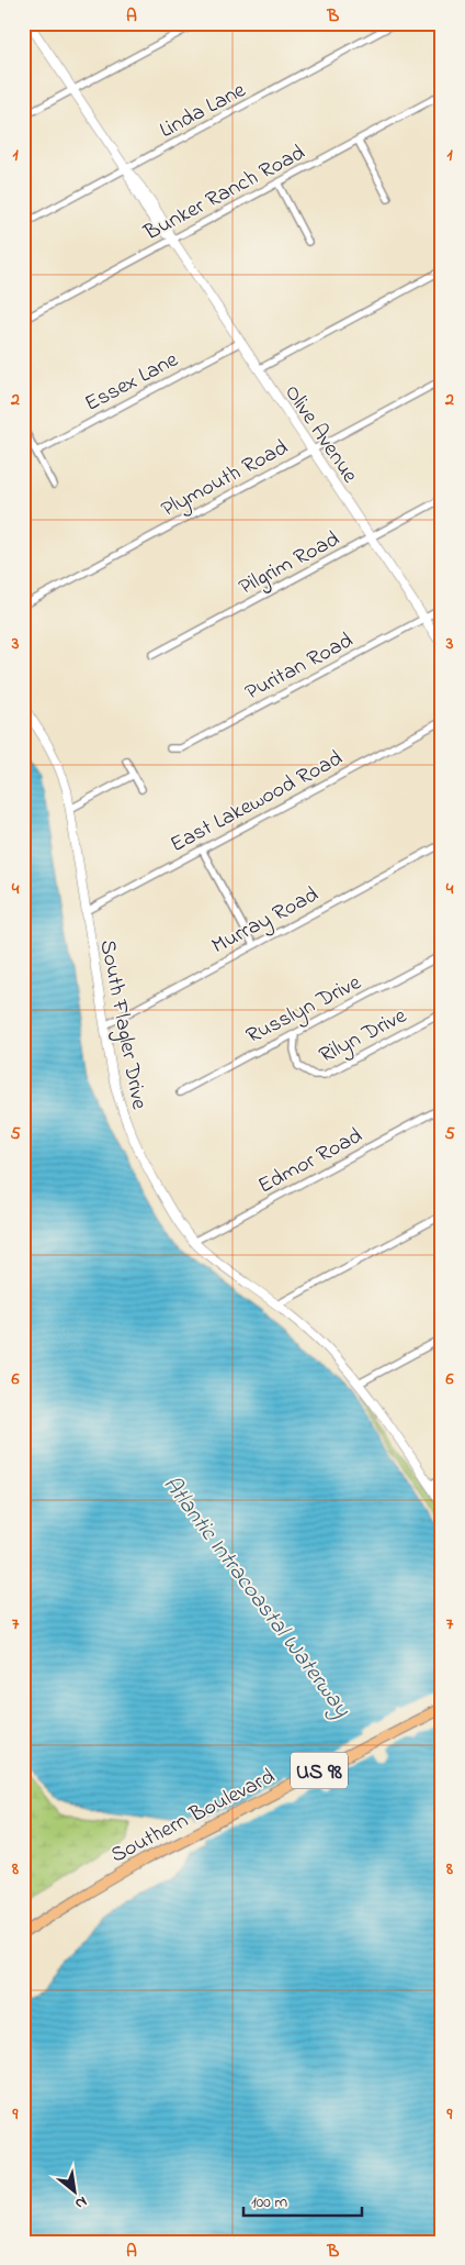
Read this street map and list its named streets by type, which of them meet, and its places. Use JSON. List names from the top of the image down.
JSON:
{
  "streets": {
    "main road": ["US 98", "Southern Boulevard"],
    "street": [
      "Linda Lane",
      "Bunker Ranch Road",
      "Essex Lane",
      "Olive Avenue",
      "Plymouth Road",
      "Pilgrim Road",
      "Puritan Road",
      "East Lakewood Road",
      "Murray Road",
      "Russlyn Drive",
      "South Flagler Drive",
      "Rilyn Drive",
      "Edmor Road"
    ]
  },
  "crossings": [
    ["Linda Lane", "Olive Avenue"],
    ["Bunker Ranch Road", "Olive Avenue"],
    ["Essex Lane", "Olive Avenue"],
    ["Olive Avenue", "Plymouth Road"],
    ["Olive Avenue", "Pilgrim Road"],
    ["Olive Avenue", "Puritan Road"],
    ["East Lakewood Road", "South Flagler Drive"],
    ["Murray Road", "South Flagler Drive"],
    ["Russlyn Drive", "Rilyn Drive"],
    ["South Flagler Drive", "Edmor Road"]
  ],
  "water": ["Atlantic Intracoastal Waterway"],
  "scale_bar": "100 m",
  "north": "bottom right",
  "grid": {
    "columns": ["A", "B"],
    "rows": [
      "1",
      "2",
      "3",
      "4",
      "5",
      "6",
      "7",
      "8",
      "9"
    ]
  }
}
